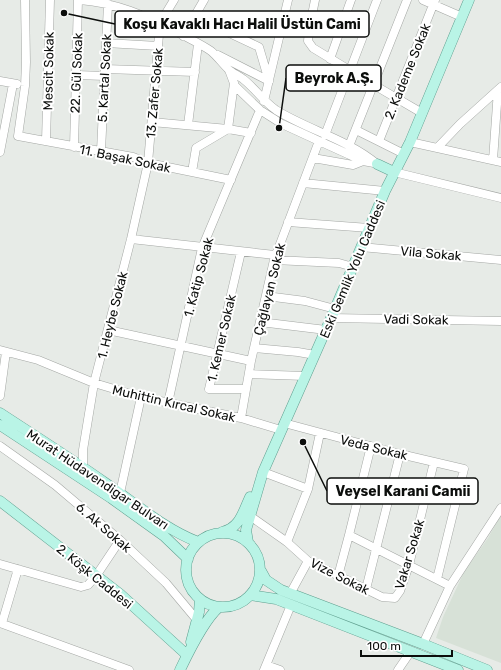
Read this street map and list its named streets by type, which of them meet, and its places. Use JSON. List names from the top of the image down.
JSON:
{
  "streets": {
    "main road": ["Eski Gemlik Yolu Caddesi", "Murat Hüdavendigar Bulvarı", "2. Köşk Caddesi"],
    "street": [
      "Mescit Sokak",
      "2. Kademe Sokak",
      "22. Gül Sokak",
      "5. Kartal Sokak",
      "13. Zafer Sokak",
      "11. Başak Sokak",
      "Vila Sokak",
      "1. Katip Sokak",
      "Çağlayan Sokak",
      "1. Heybe Sokak",
      "Vadi Sokak",
      "1. Kemer Sokak",
      "Muhittin Kırcal Sokak",
      "Veda Sokak",
      "6. Ak Sokak",
      "Vakar Sokak",
      "Vize Sokak"
    ]
  },
  "crossings": [
    ["Mescit Sokak", "11. Başak Sokak"],
    ["22. Gül Sokak", "11. Başak Sokak"],
    ["5. Kartal Sokak", "11. Başak Sokak"],
    ["13. Zafer Sokak", "11. Başak Sokak"],
    ["13. Zafer Sokak", "1. Heybe Sokak"],
    ["11. Başak Sokak", "1. Katip Sokak"],
    ["11. Başak Sokak", "1. Heybe Sokak"],
    ["Vila Sokak", "Eski Gemlik Yolu Caddesi"],
    ["Eski Gemlik Yolu Caddesi", "Vadi Sokak"],
    ["Eski Gemlik Yolu Caddesi", "Muhittin Kırcal Sokak"],
    ["Eski Gemlik Yolu Caddesi", "Veda Sokak"],
    ["Eski Gemlik Yolu Caddesi", "Murat Hüdavendigar Bulvarı"],
    ["Eski Gemlik Yolu Caddesi", "Vize Sokak"],
    ["1. Katip Sokak", "Muhittin Kırcal Sokak"],
    ["Çağlayan Sokak", "Vadi Sokak"],
    ["Çağlayan Sokak", "1. Kemer Sokak"],
    ["Çağlayan Sokak", "Muhittin Kırcal Sokak"],
    ["1. Heybe Sokak", "Muhittin Kırcal Sokak"],
    ["1. Heybe Sokak", "Murat Hüdavendigar Bulvarı"],
    ["Muhittin Kırcal Sokak", "Veda Sokak"],
    ["Veda Sokak", "Vakar Sokak"],
    ["Vakar Sokak", "Vize Sokak"]
  ],
  "places": ["Koşu Kavaklı Hacı Halil Üstün Cami", "Beyrok A.Ş.", "Veysel Karani Camii"],
  "scale_bar": "100 m"
}
